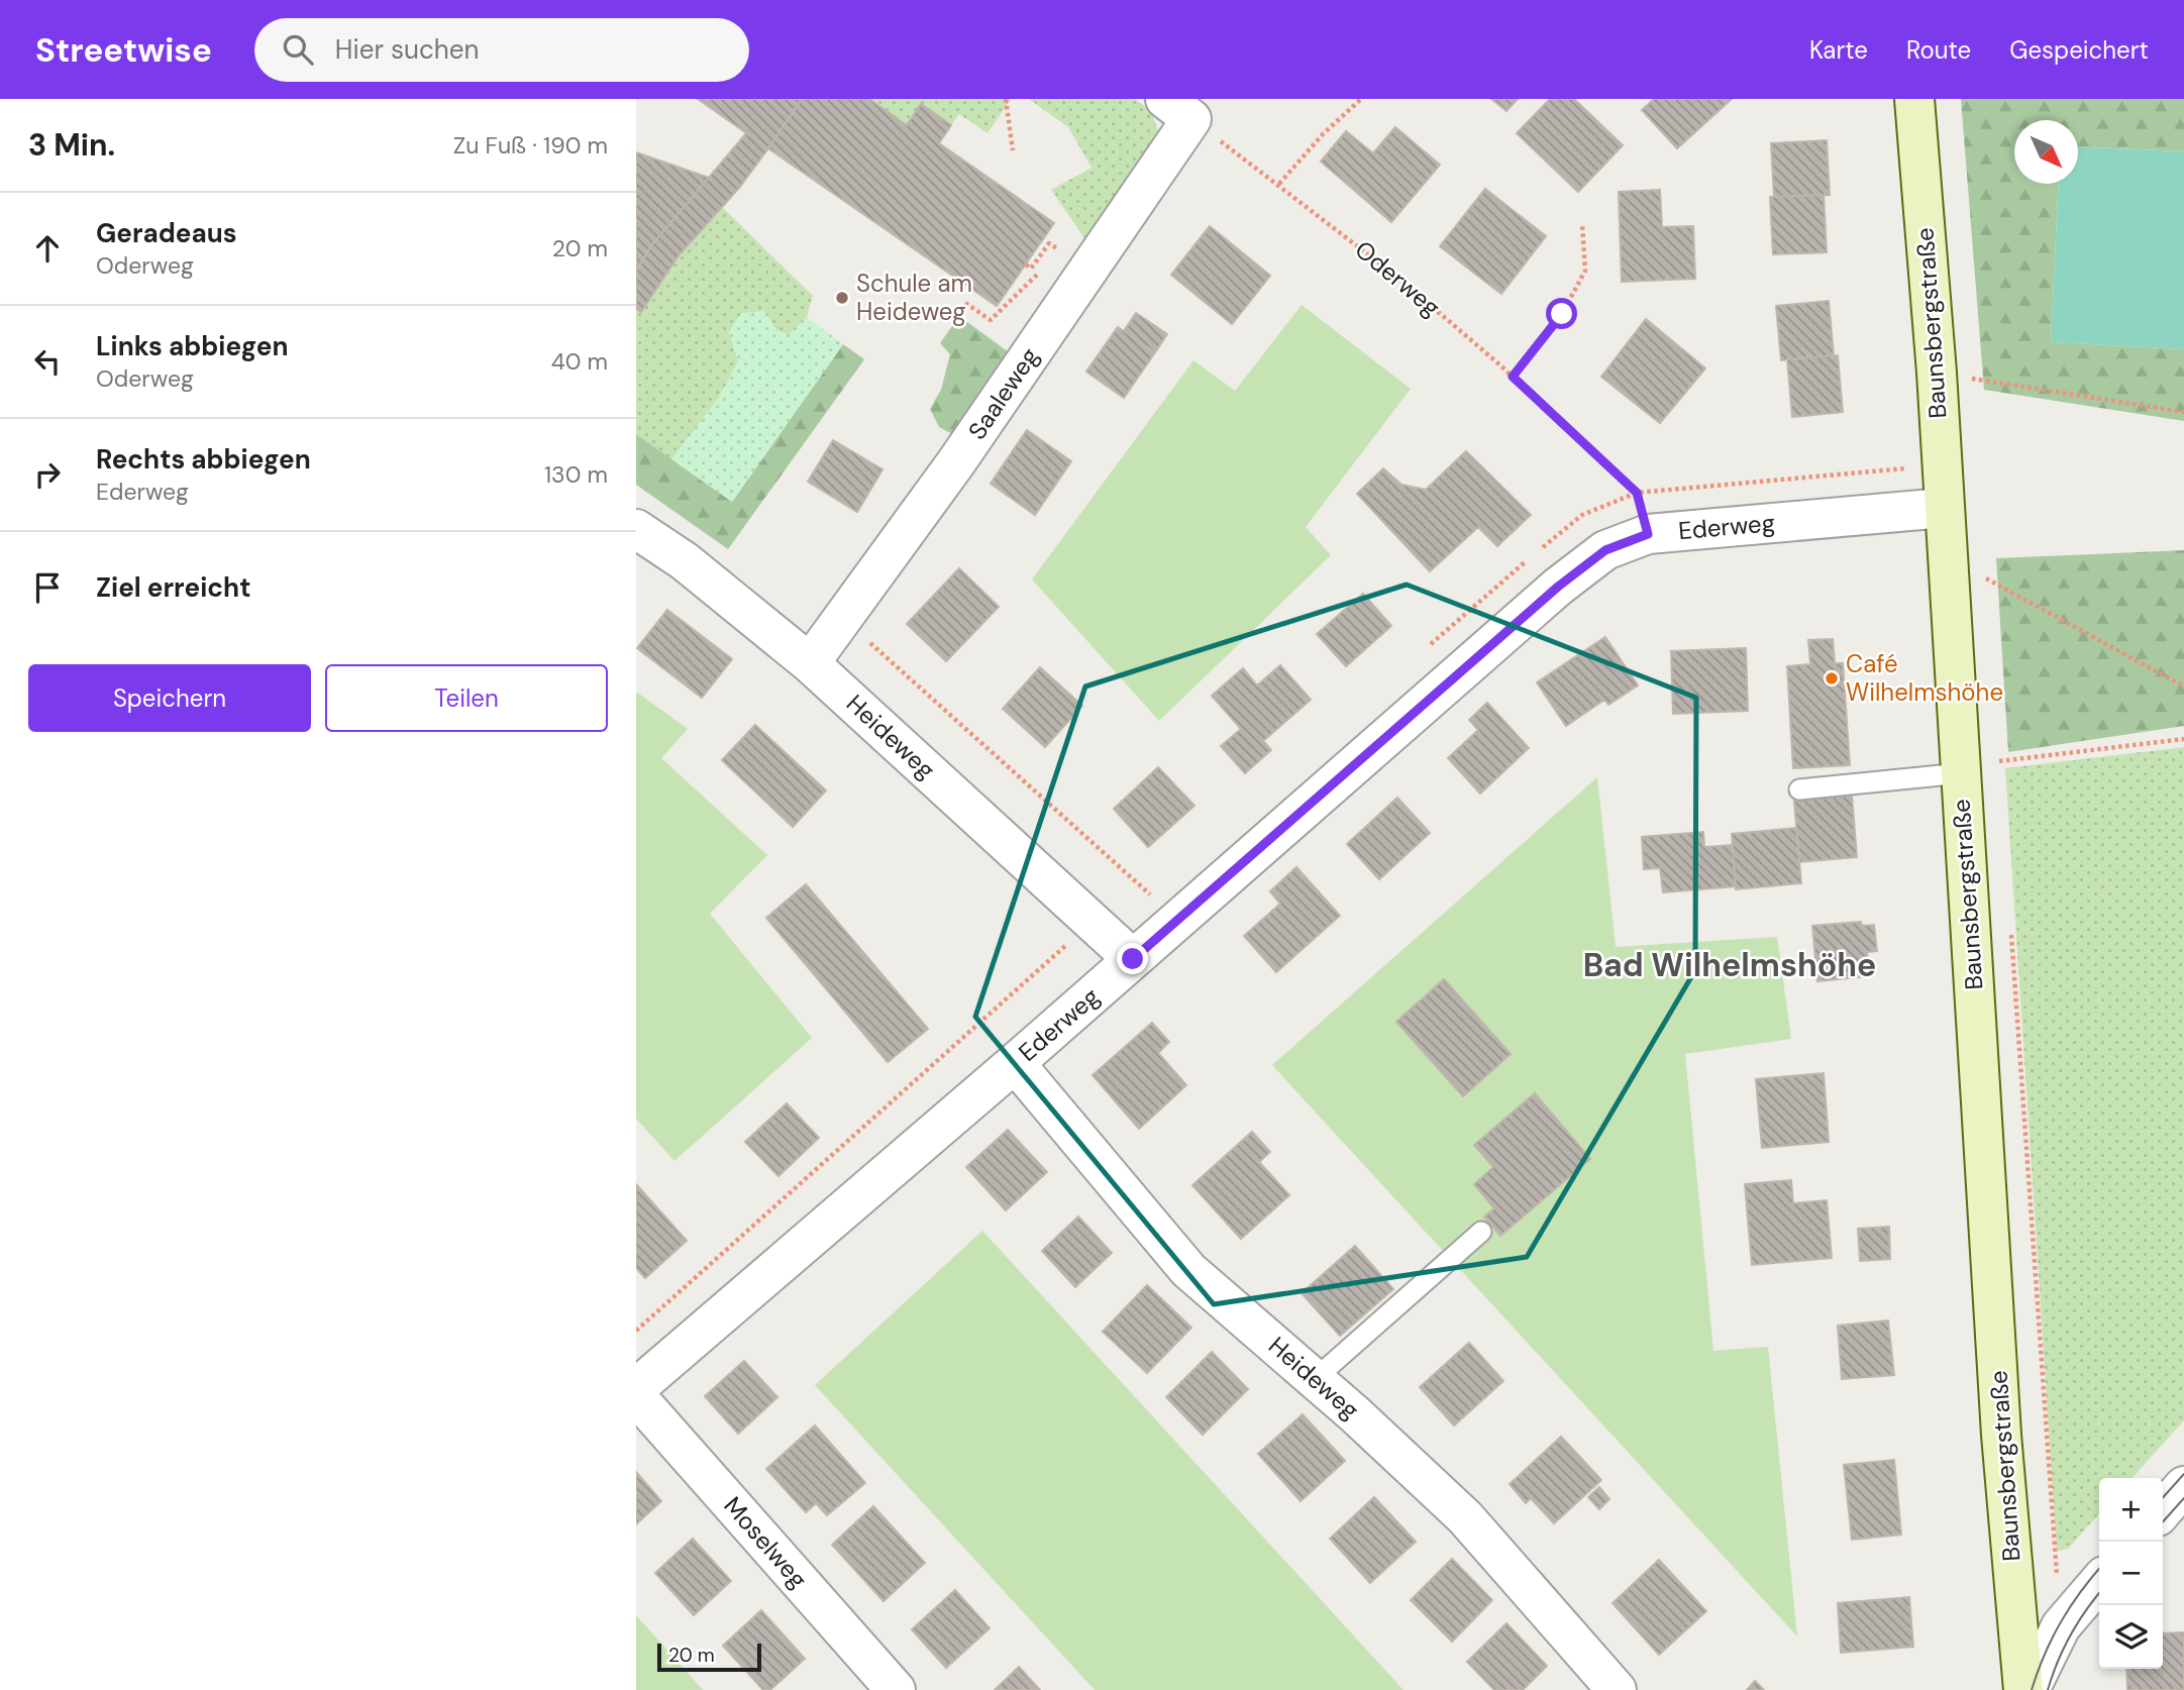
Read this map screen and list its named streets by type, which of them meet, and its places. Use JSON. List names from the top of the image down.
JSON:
{
  "streets": {
    "main road": ["Baunsbergstraße"],
    "street": [
      "Saaleweg",
      "Ederweg",
      "Heideweg",
      "Moselweg"
    ],
    "path": ["Oderweg"]
  },
  "crossings": [
    ["Oderweg", "Saaleweg"],
    ["Oderweg", "Ederweg"],
    ["Baunsbergstraße", "Ederweg"],
    ["Saaleweg", "Heideweg"],
    ["Ederweg", "Heideweg"]
  ],
  "districts": ["Bad Wilhelmshöhe"],
  "places": ["Schule am Heideweg", "Café Wilhelmshöhe"],
  "scale_bar": "20 m",
  "north": "bottom right",
  "page": {
    "header": "Streetwise",
    "search": "Hier suchen",
    "nav": ["Karte", "Route", "Gespeichert"],
    "heading": ["3 Min.", "Zu Fuß · 190 m"],
    "list": [
      ["Geradeaus", "Oderweg", "20 m"],
      ["Links abbiegen", "Oderweg", "40 m"],
      ["Rechts abbiegen", "Ederweg", "130 m"],
      "Ziel erreicht"
    ],
    "buttons": ["Speichern", "Teilen"],
    "map_buttons": ["+", "−"],
    "scale": "20 m"
  }
}
